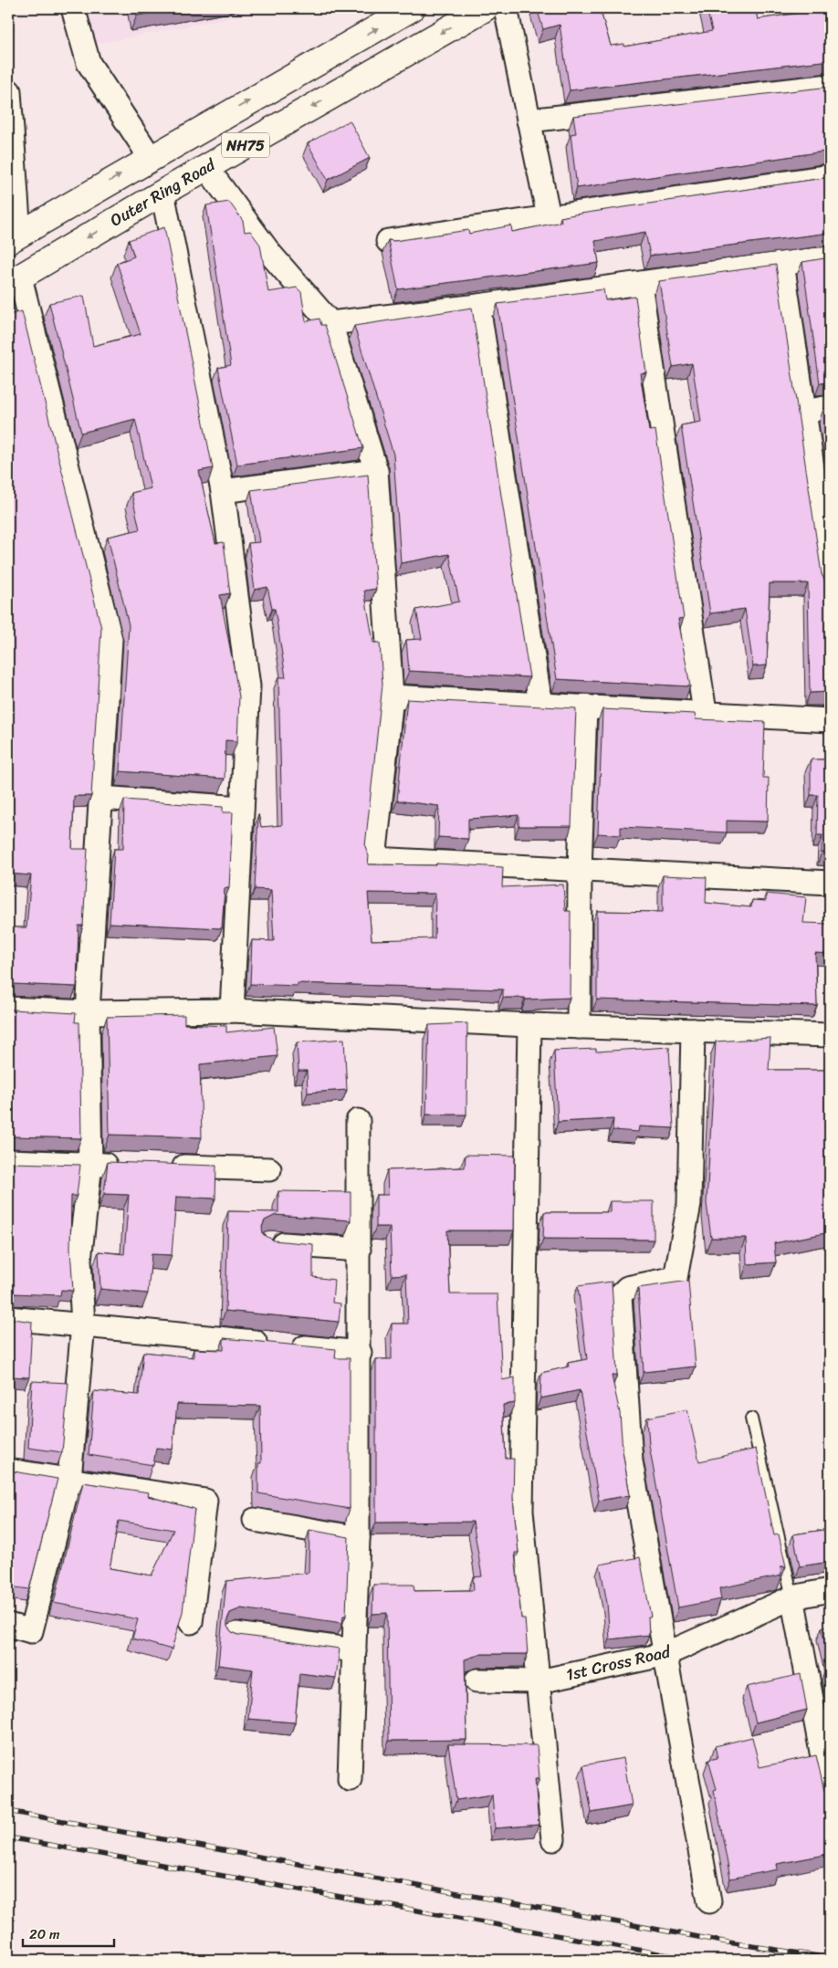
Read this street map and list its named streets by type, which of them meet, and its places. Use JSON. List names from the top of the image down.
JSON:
{
  "streets": {
    "highway": ["NH75", "Outer Ring Road"],
    "street": ["1st Cross Road"]
  },
  "scale_bar": "20 m"
}
